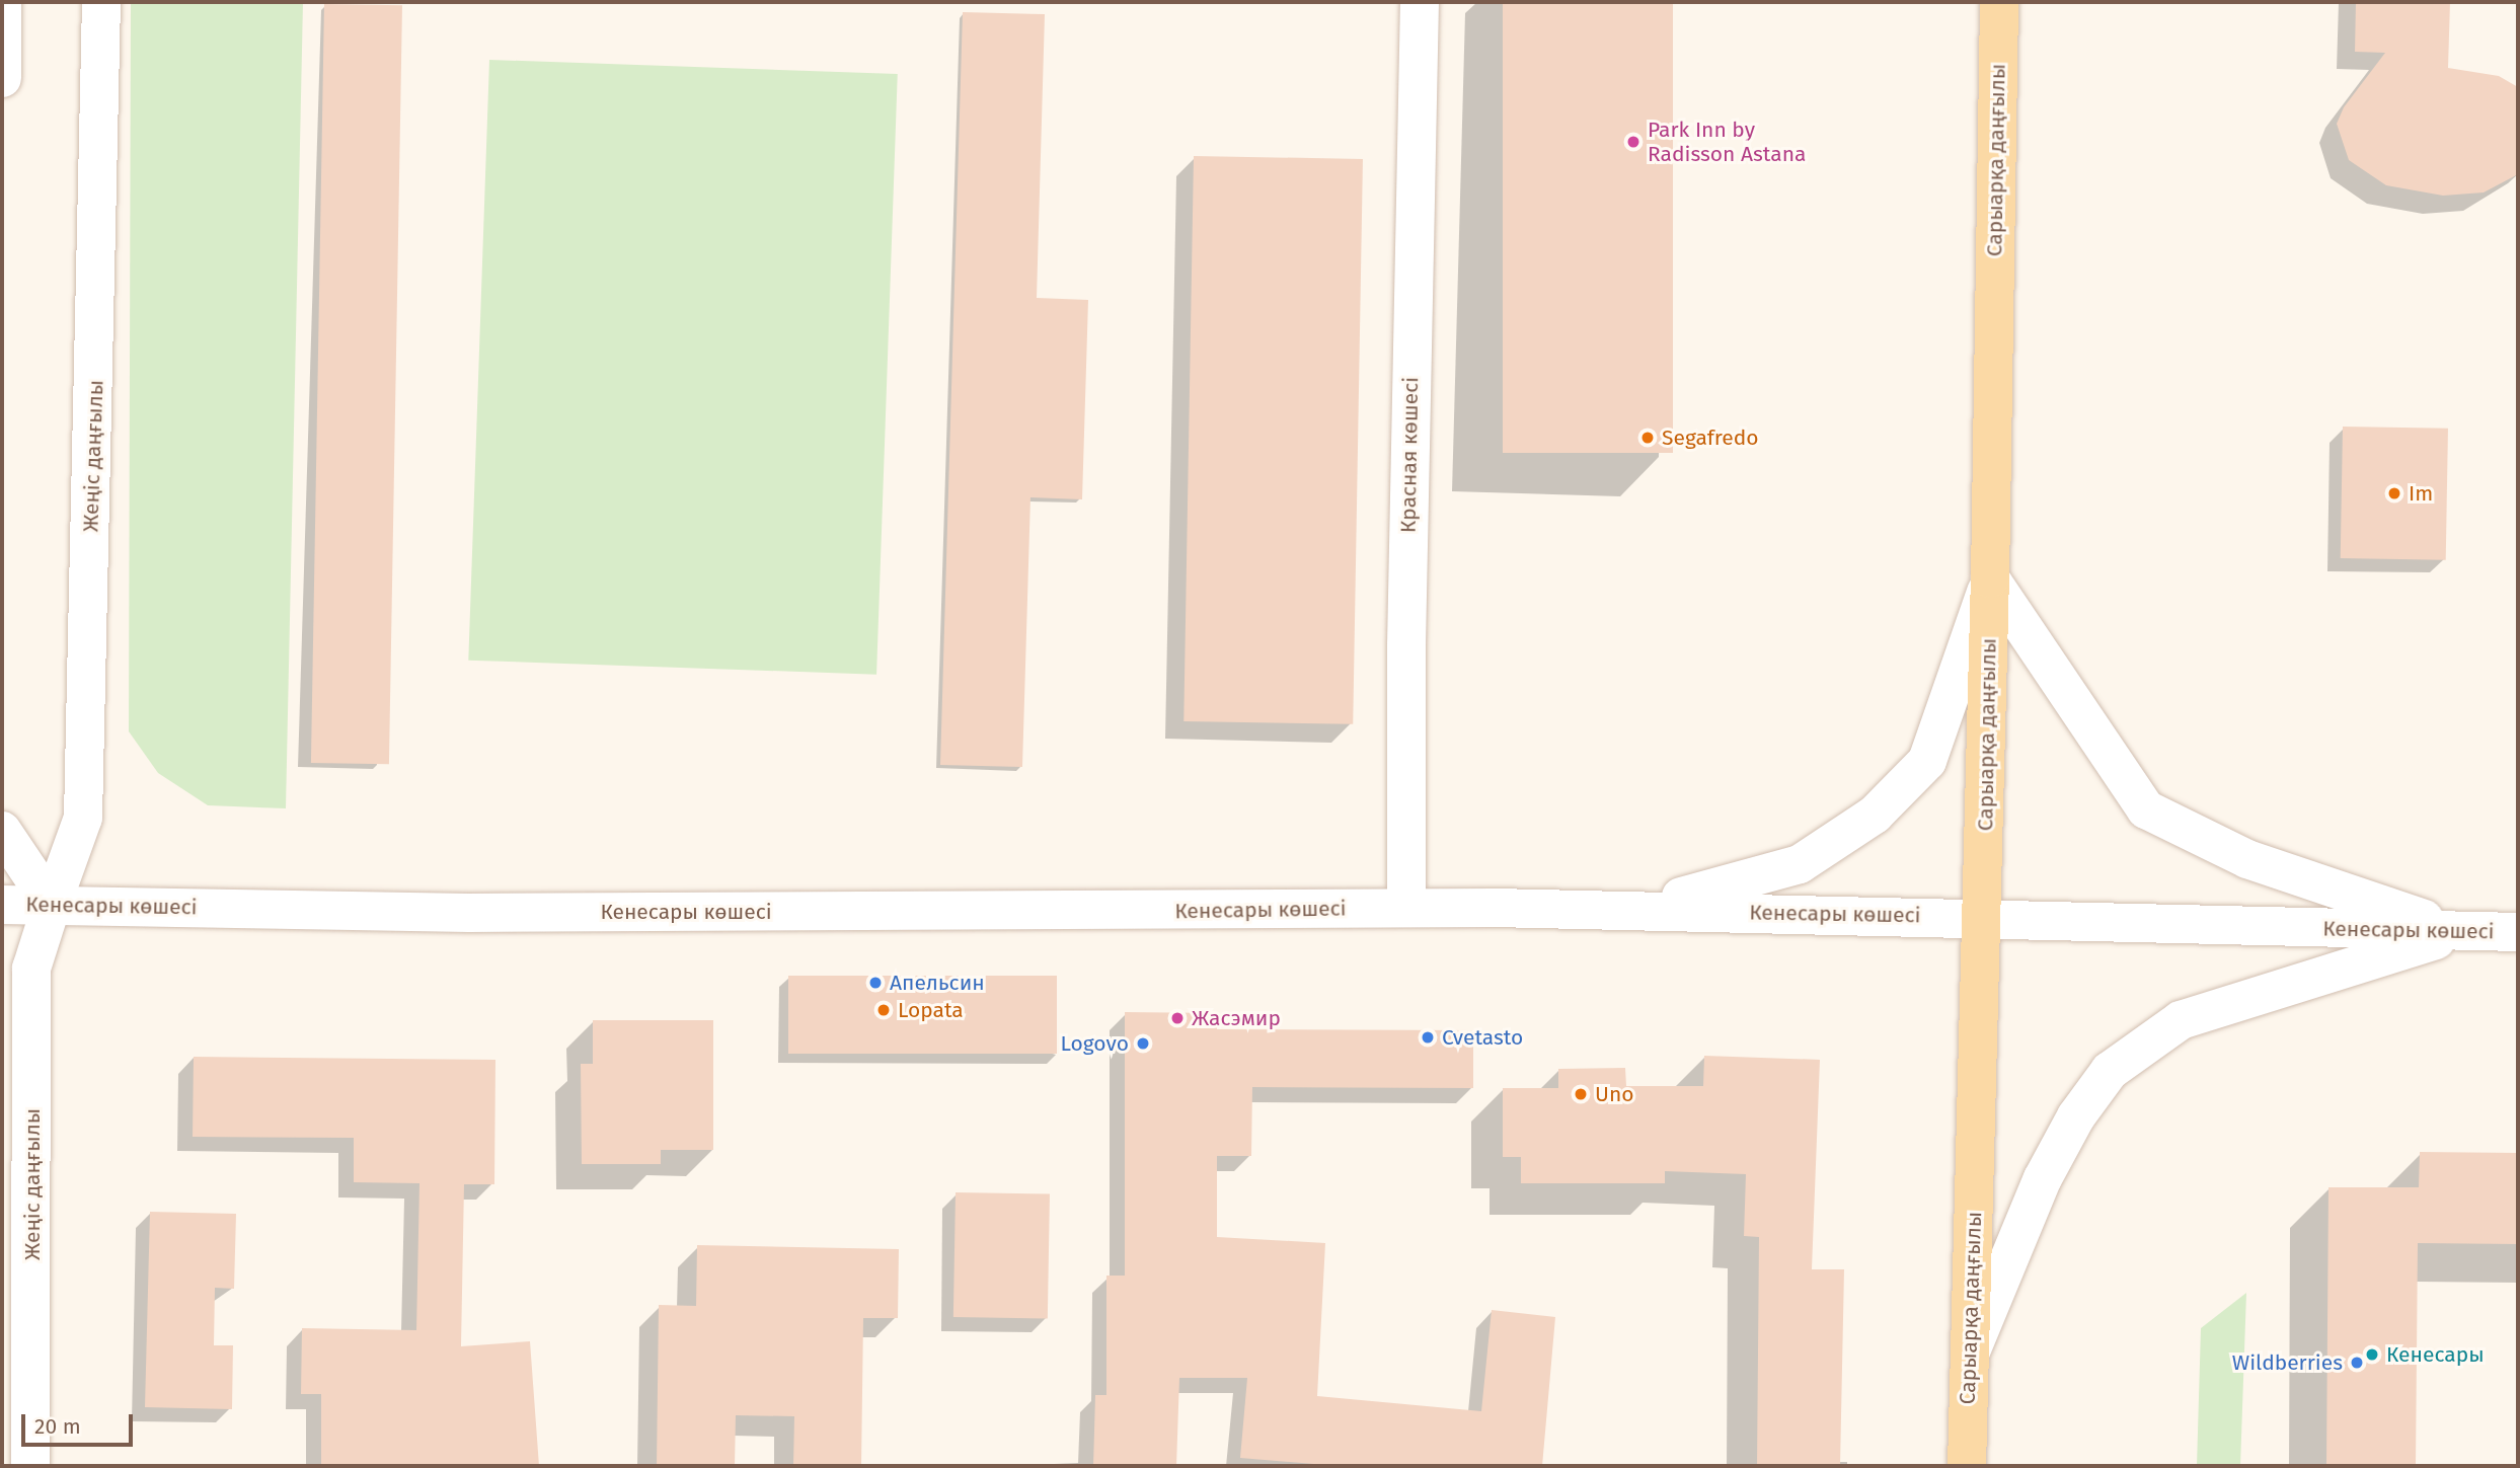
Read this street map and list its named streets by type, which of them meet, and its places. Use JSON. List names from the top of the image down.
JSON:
{
  "streets": {
    "main road": ["Сарыарқа даңғылы"],
    "street": ["Красная көшесі", "Жеңіс даңғылы", "Кенесары көшесі"]
  },
  "crossings": [
    ["Сарыарқа даңғылы", "Кенесары көшесі"],
    ["Красная көшесі", "Кенесары көшесі"],
    ["Жеңіс даңғылы", "Кенесары көшесі"]
  ],
  "places": [
    "Park Inn by Radisson Astana",
    "Segafredo",
    "Im",
    "Апельсин",
    "Lopata",
    "Жасэмир",
    "Cvetasto",
    "Logovo",
    "Uno",
    "Кенесары",
    "Wildberries"
  ],
  "scale_bar": "20 m"
}
